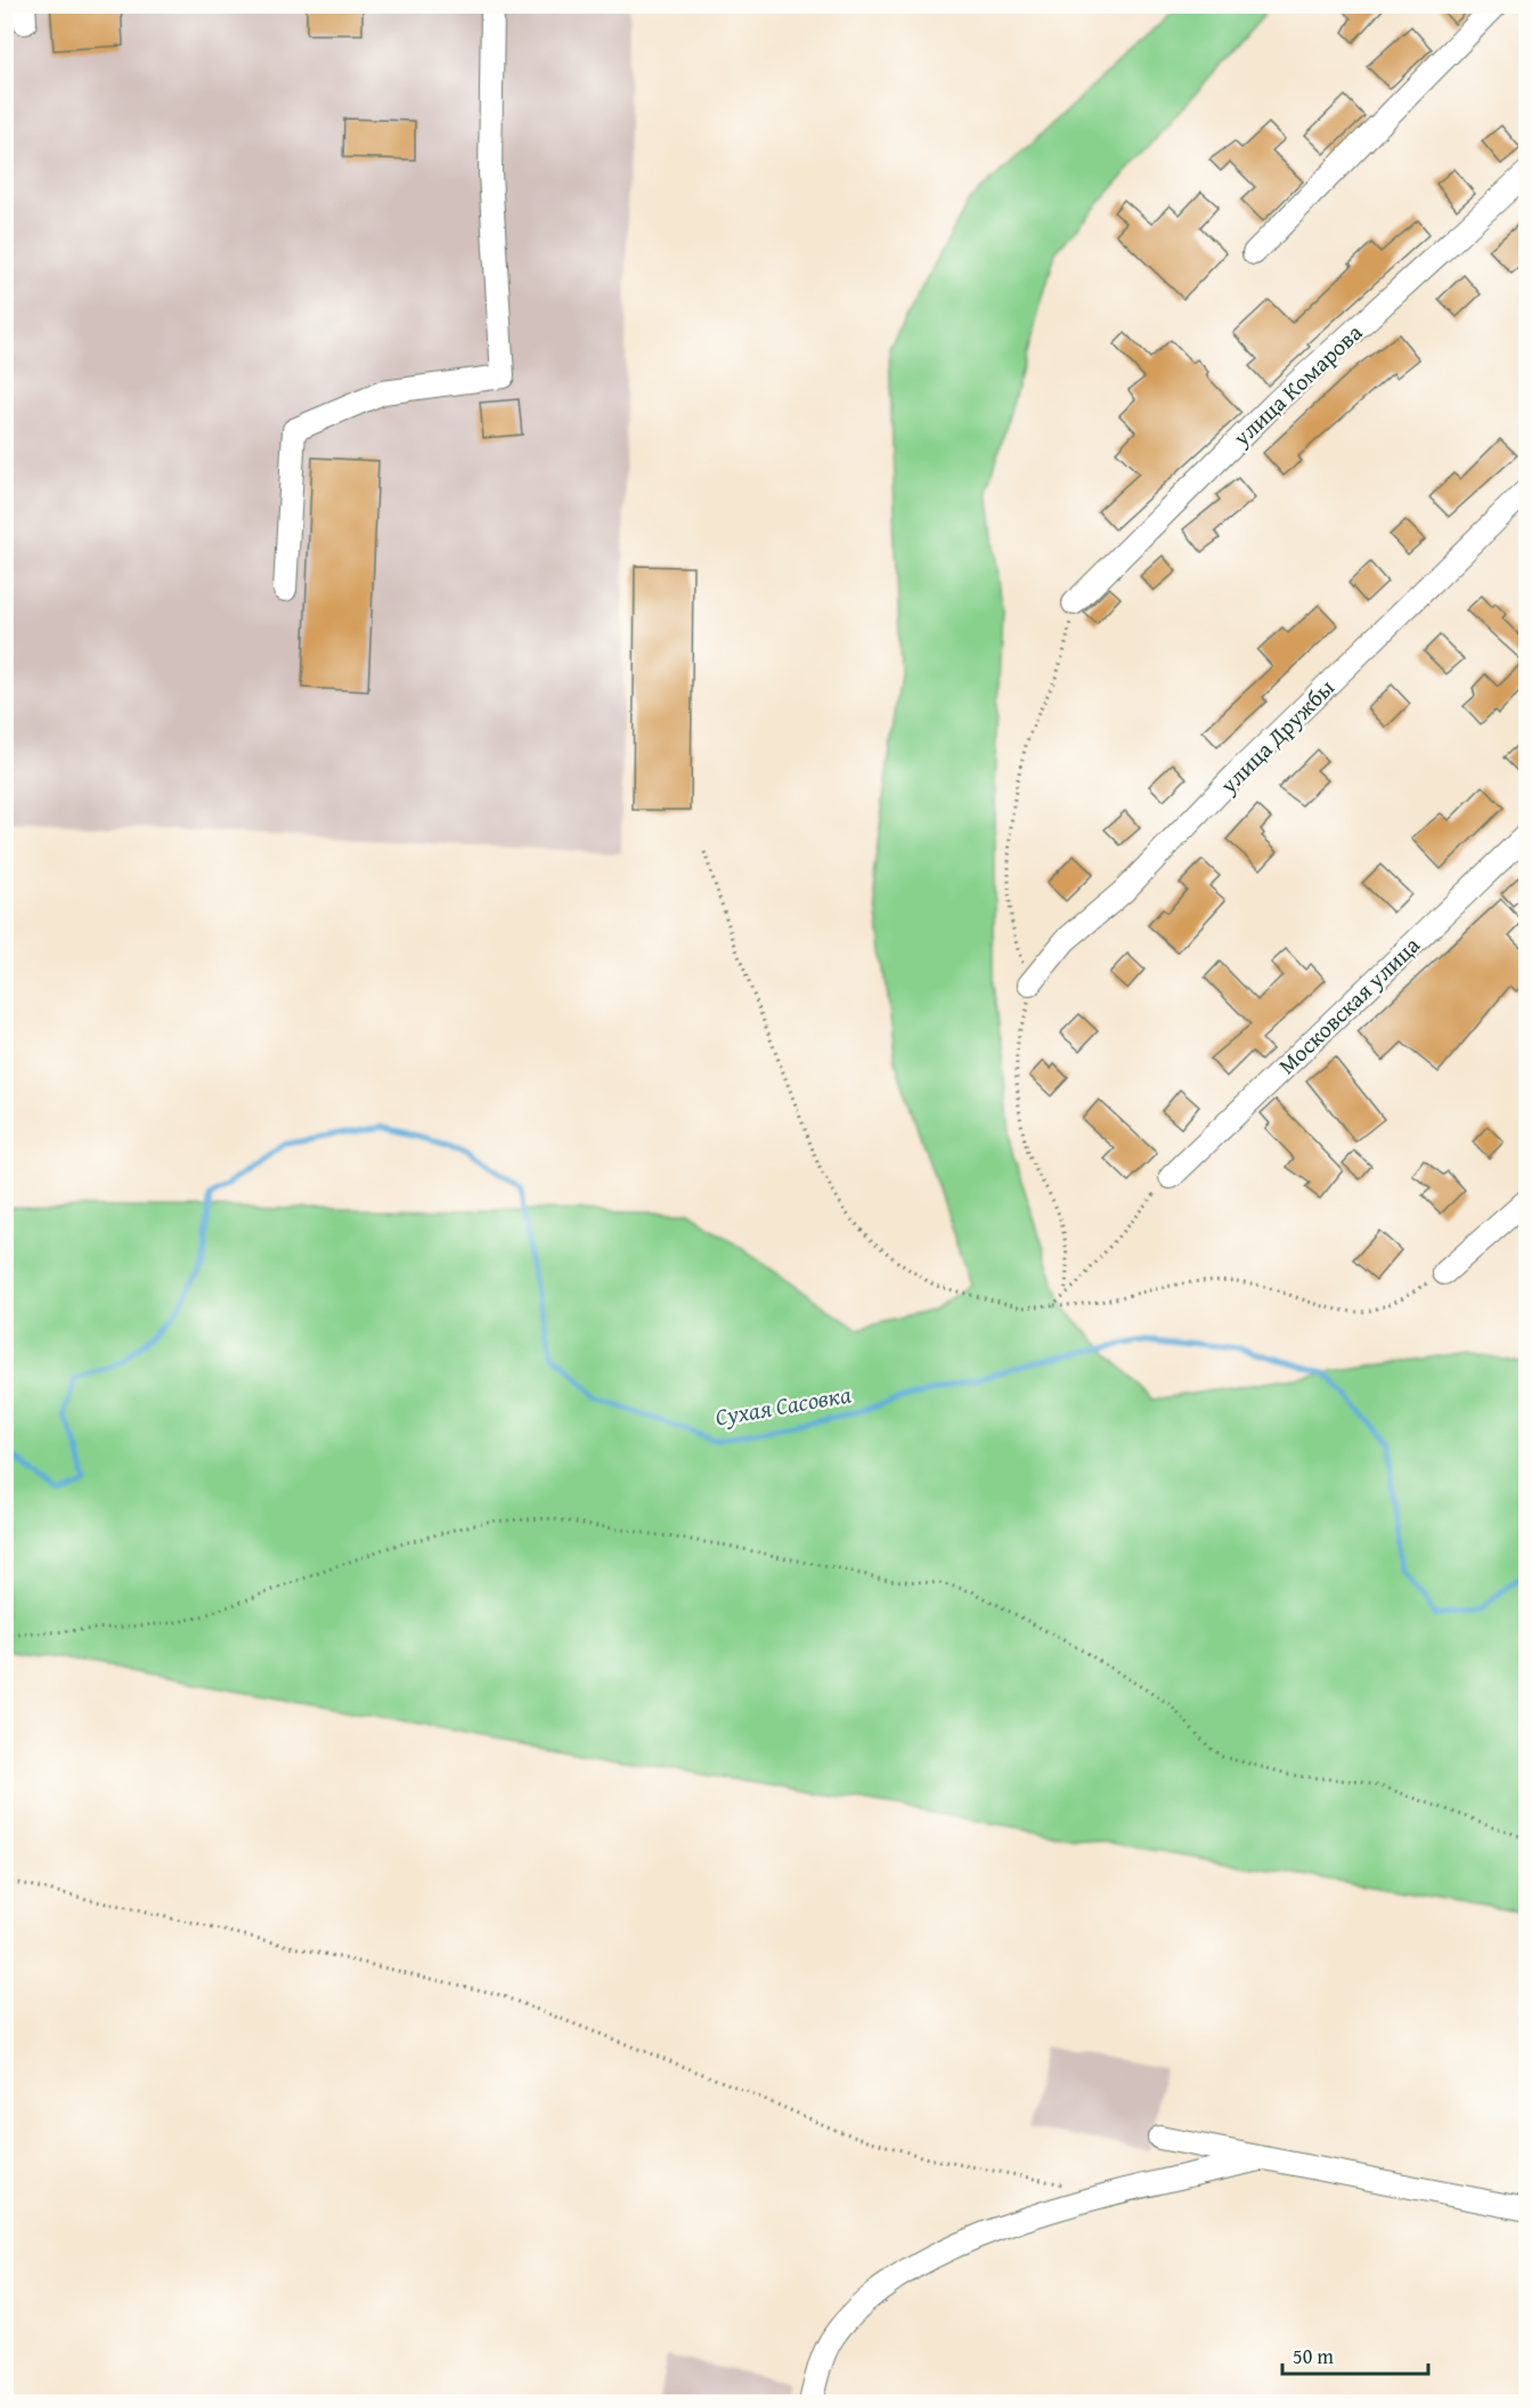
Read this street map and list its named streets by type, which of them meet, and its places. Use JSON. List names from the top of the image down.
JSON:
{
  "streets": {
    "street": ["улица Комарова", "улица Дружбы", "Московская улица"]
  },
  "water": ["Сухая Сасовка"],
  "scale_bar": "50 m"
}
